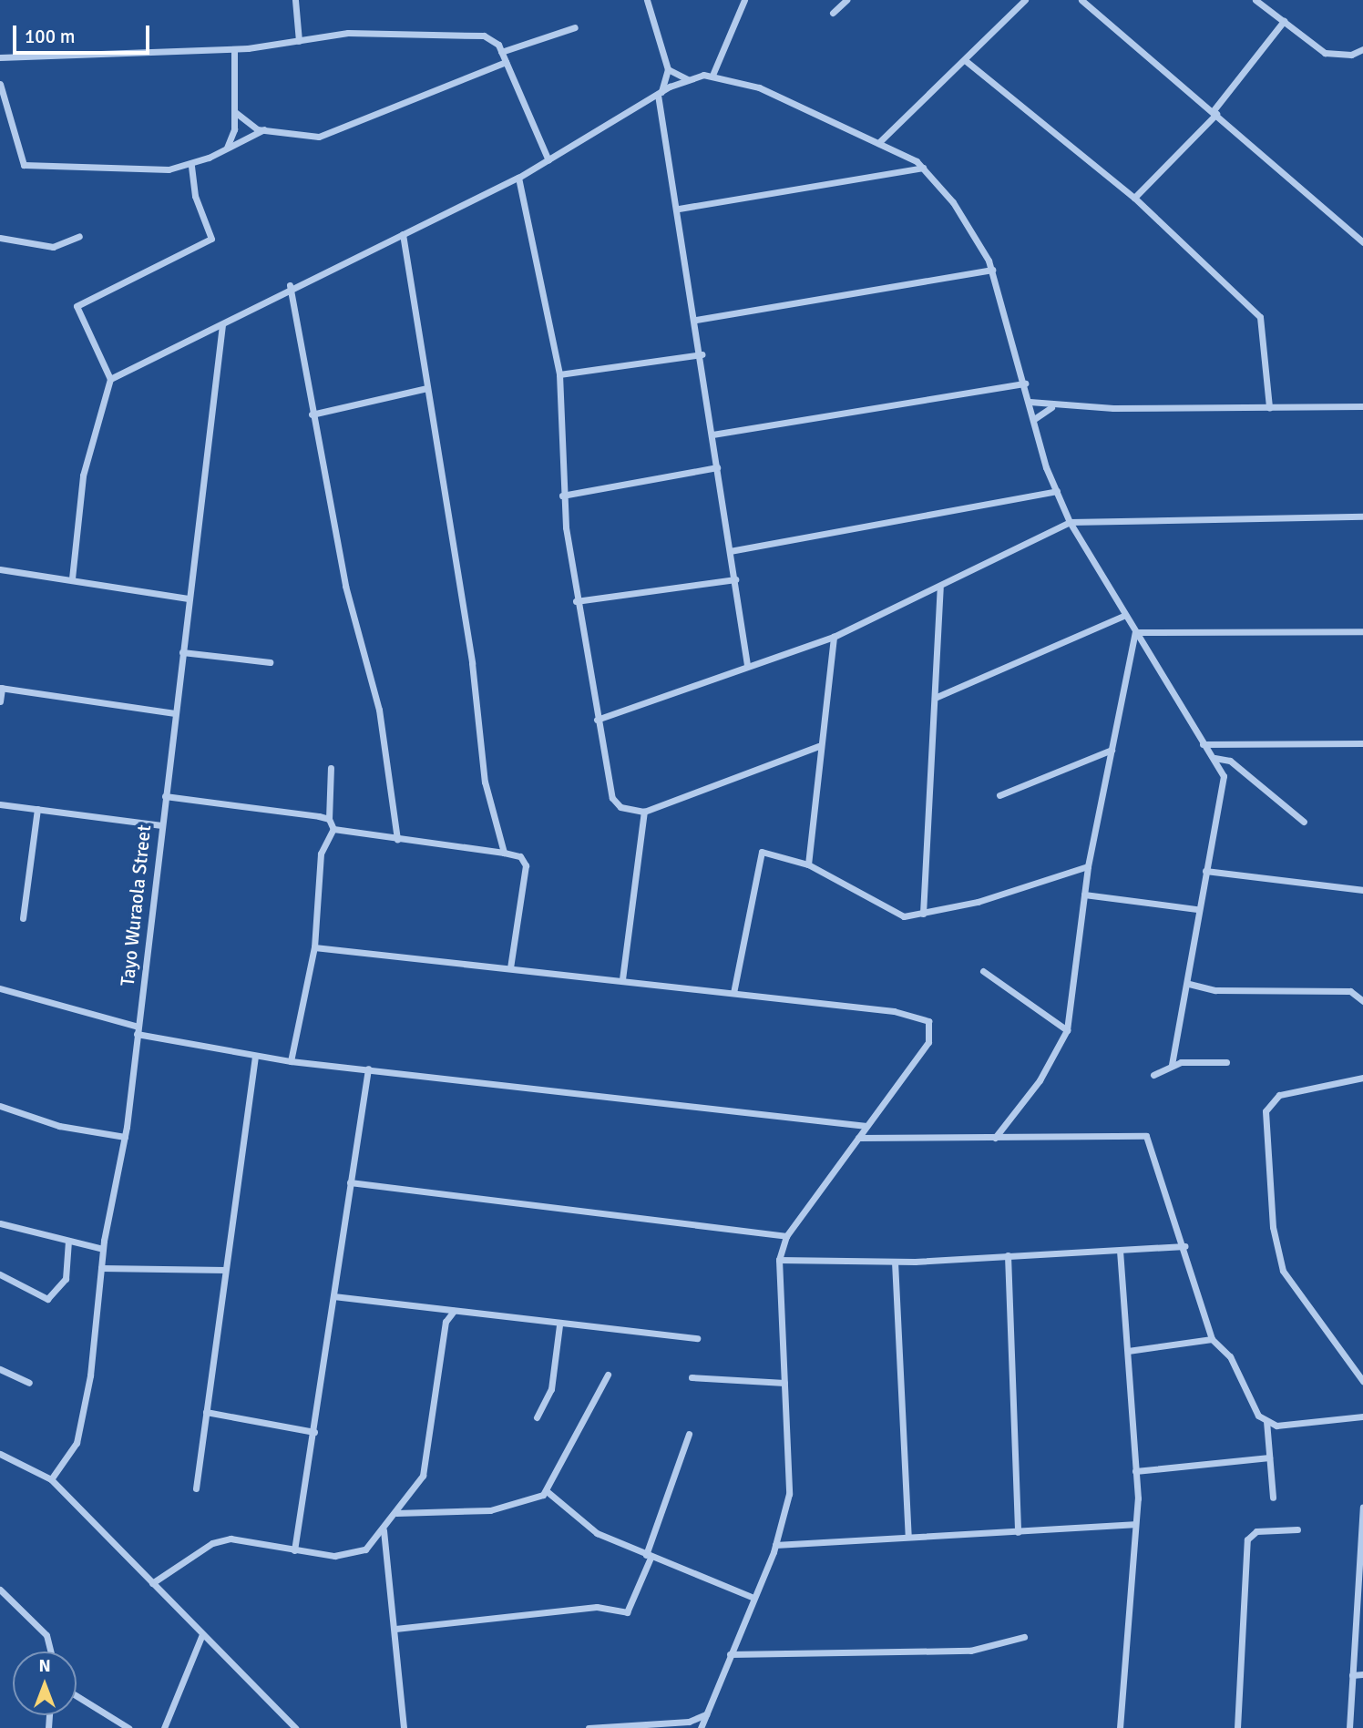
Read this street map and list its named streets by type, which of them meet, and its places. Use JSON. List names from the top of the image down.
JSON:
{
  "streets": {
    "street": ["Tayo Wuraola Street"]
  },
  "scale_bar": "100 m",
  "north": "top"
}
